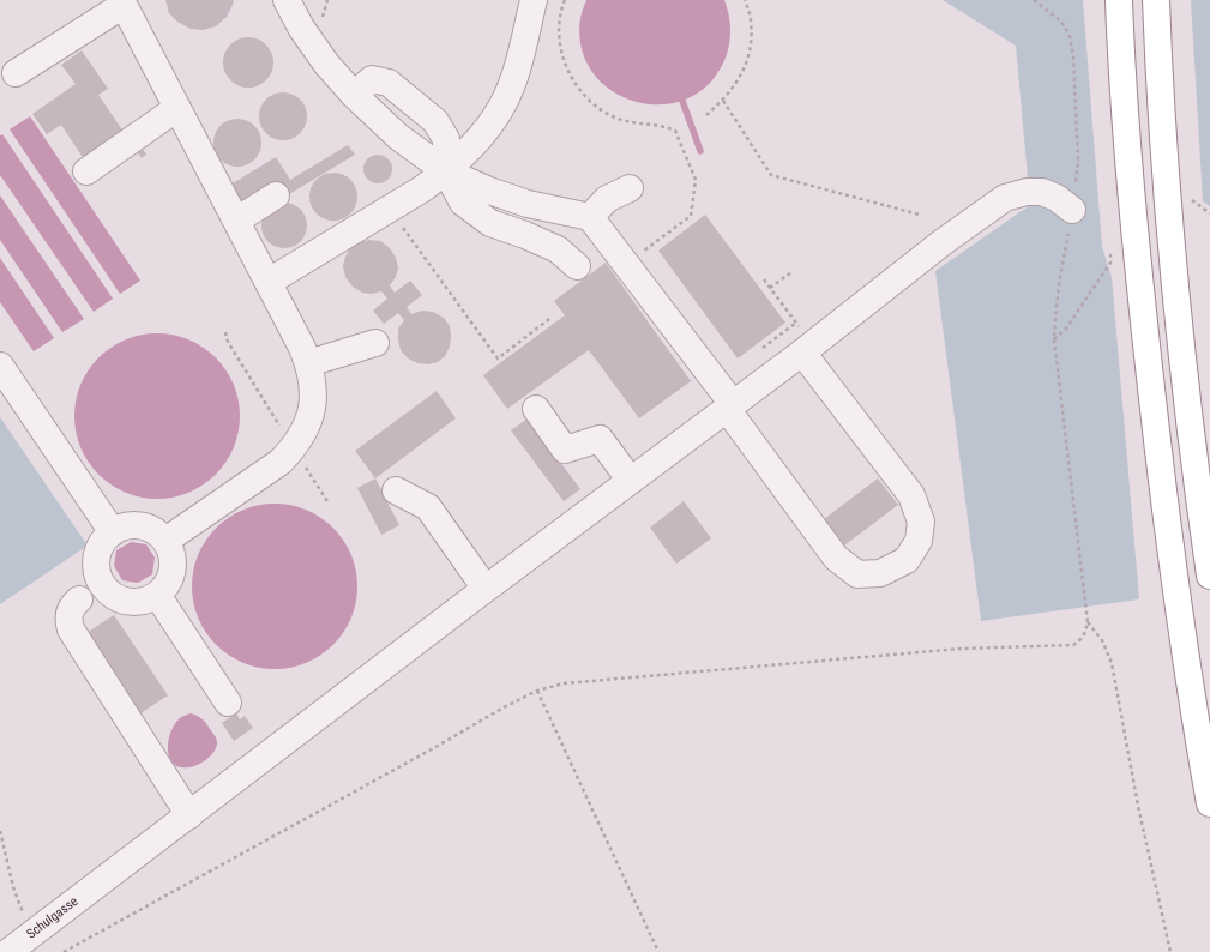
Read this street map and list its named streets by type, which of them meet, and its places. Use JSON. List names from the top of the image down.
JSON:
{
  "streets": {
    "street": ["Schulgasse"]
  }
}
